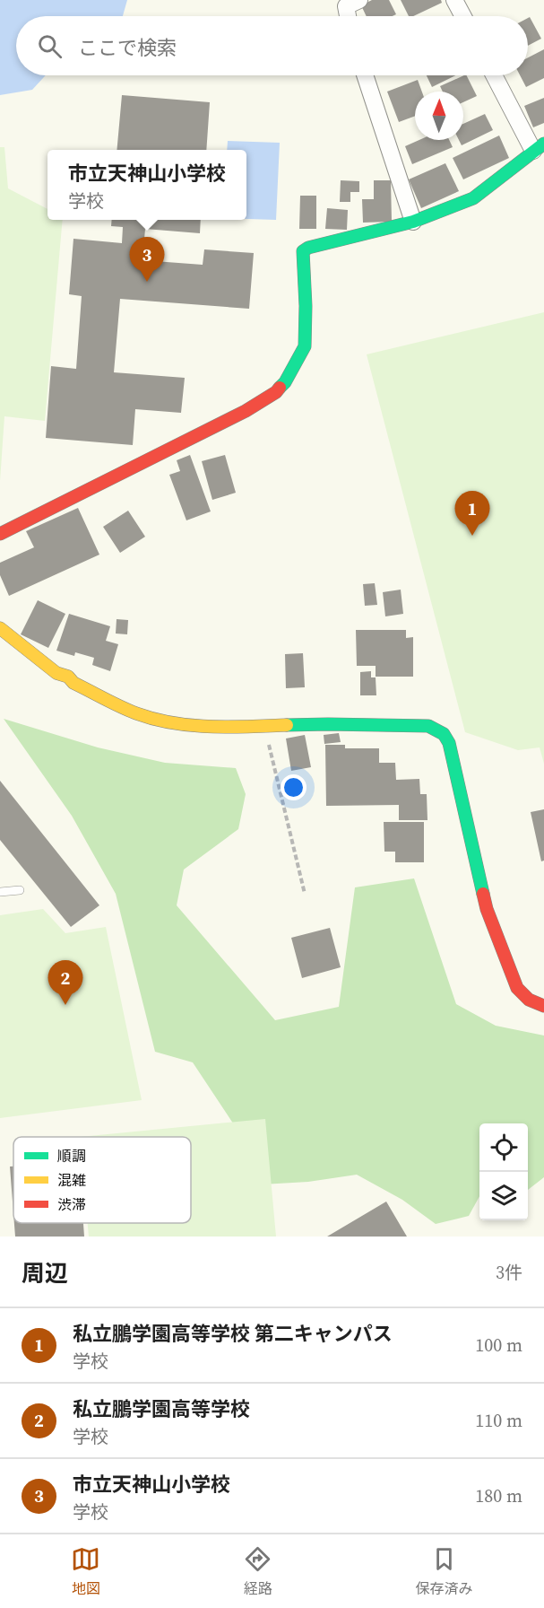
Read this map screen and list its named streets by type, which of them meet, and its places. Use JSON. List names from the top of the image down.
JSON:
{
  "legend": ["順調", "混雑", "渋滞"],
  "north": "top",
  "page": {
    "search": "ここで検索",
    "popup": ["市立天神山小学校", "学校"],
    "pins": ["3", "1", "2"],
    "heading": ["周辺", "3件"],
    "list": [
      {
        "mark": "1",
        "name": "私立鵬学園高等学校 第二キャンパス",
        "note": "学校",
        "value": "100 m"
      },
      {
        "mark": "2",
        "name": "私立鵬学園高等学校",
        "note": "学校",
        "value": "110 m"
      },
      {
        "mark": "3",
        "name": "市立天神山小学校",
        "note": "学校",
        "value": "180 m"
      }
    ],
    "nav": ["地図", "経路", "保存済み"]
  }
}
